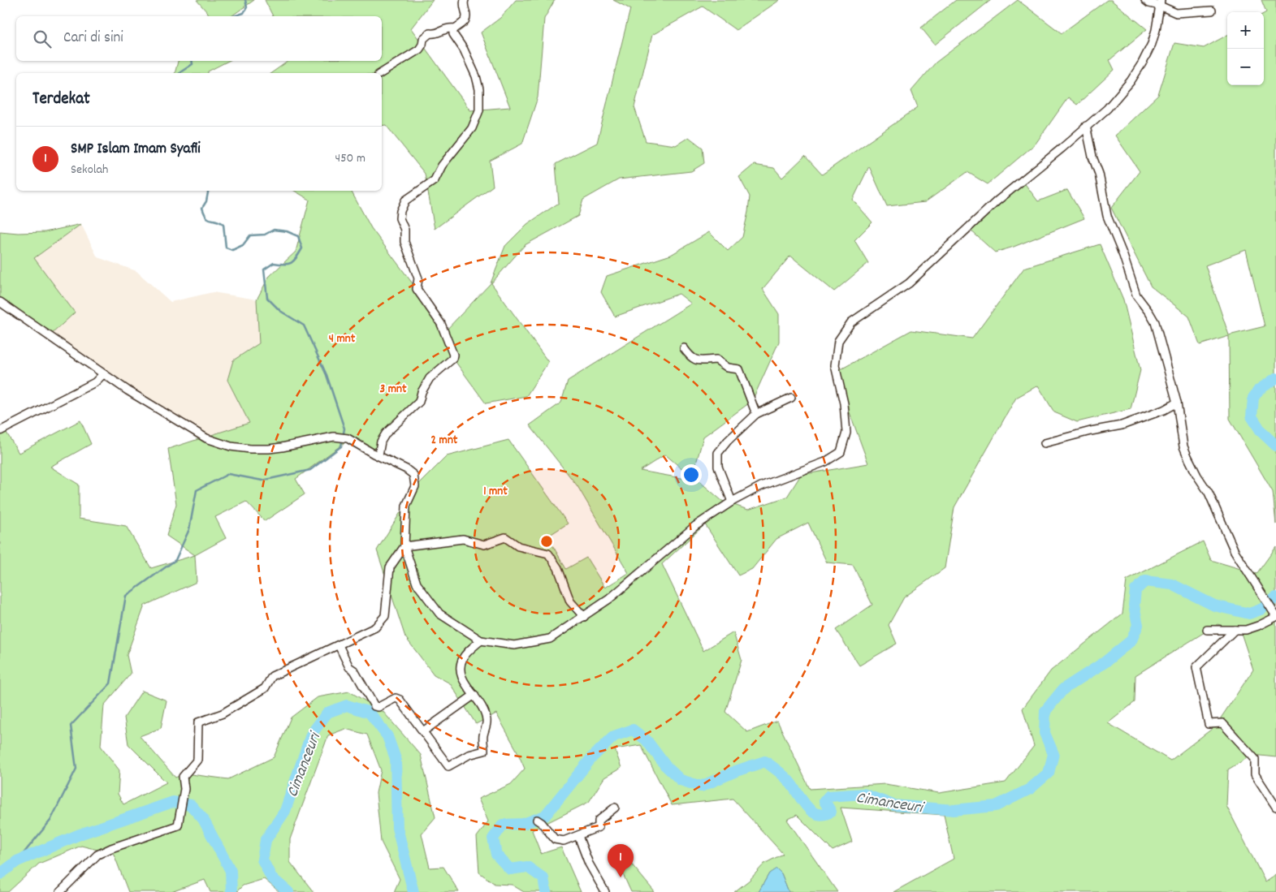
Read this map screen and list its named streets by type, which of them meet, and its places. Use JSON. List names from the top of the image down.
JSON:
{
  "water": ["Cimanceuri"],
  "page": {
    "map_buttons": ["+", "−"],
    "search": "Cari di sini",
    "heading": "Terdekat",
    "list": [
      {
        "mark": "1",
        "name": "SMP Islam Imam Syafii",
        "note": "Sekolah",
        "value": "450 m"
      }
    ],
    "pins": "1"
  },
  "rings": [
    "4 mnt",
    "3 mnt",
    "2 mnt",
    "1 mnt"
  ]
}
